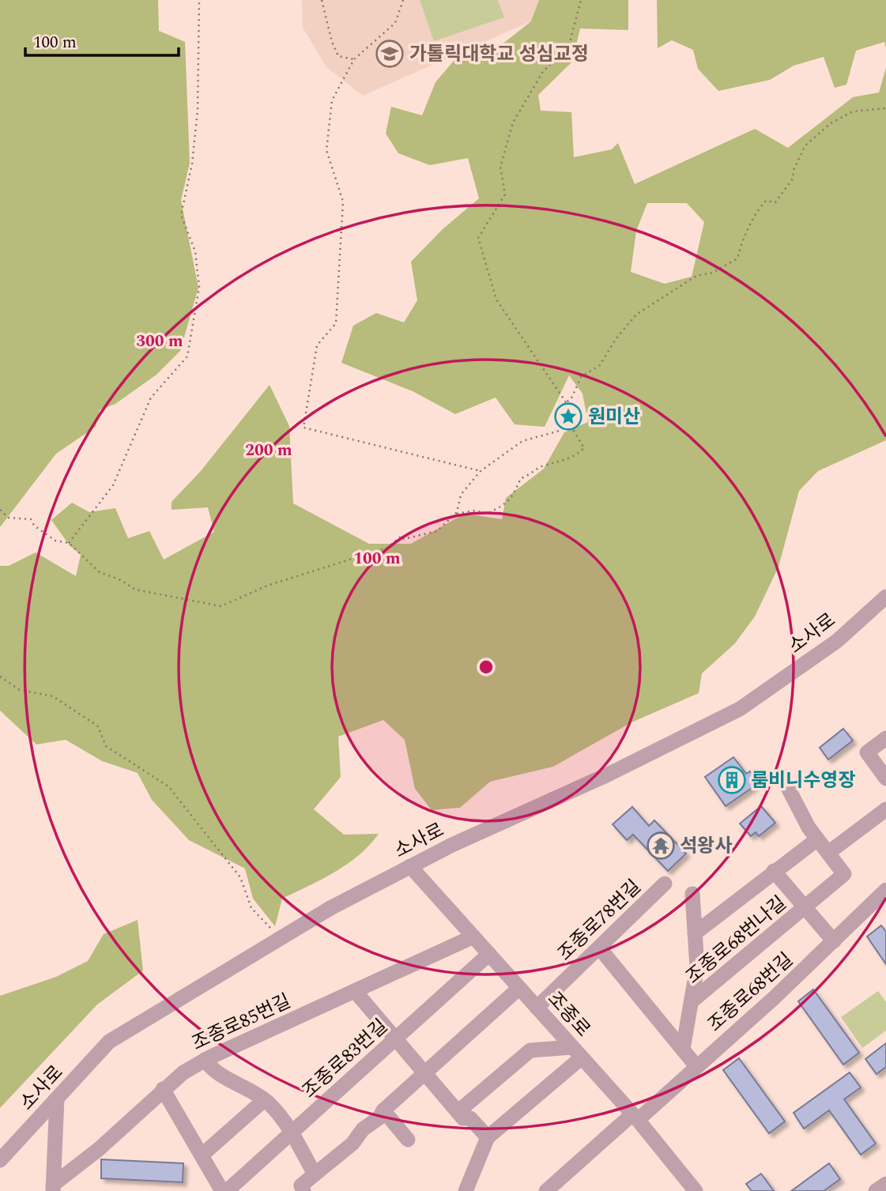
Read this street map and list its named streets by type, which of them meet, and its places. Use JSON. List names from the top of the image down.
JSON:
{
  "streets": {
    "street": [
      "소사로",
      "조종로78번길",
      "조종로68번나길",
      "조종로68번길",
      "조종로",
      "조종로85번길",
      "조종로83번길"
    ]
  },
  "crossings": [
    ["소사로", "조종로"],
    ["조종로78번길", "조종로"],
    ["조종로68번나길", "조종로68번길"],
    ["조종로68번길", "조종로"],
    ["조종로", "조종로85번길"],
    ["조종로", "조종로83번길"]
  ],
  "places": {
    "school or university": ["가톨릭대학교 성심교정"],
    "place": ["원미산"],
    "building": ["룸비니수영장"],
    "temple": ["석왕사"]
  },
  "scale_bar": "100 m",
  "rings": ["300 m", "200 m", "100 m"]
}
